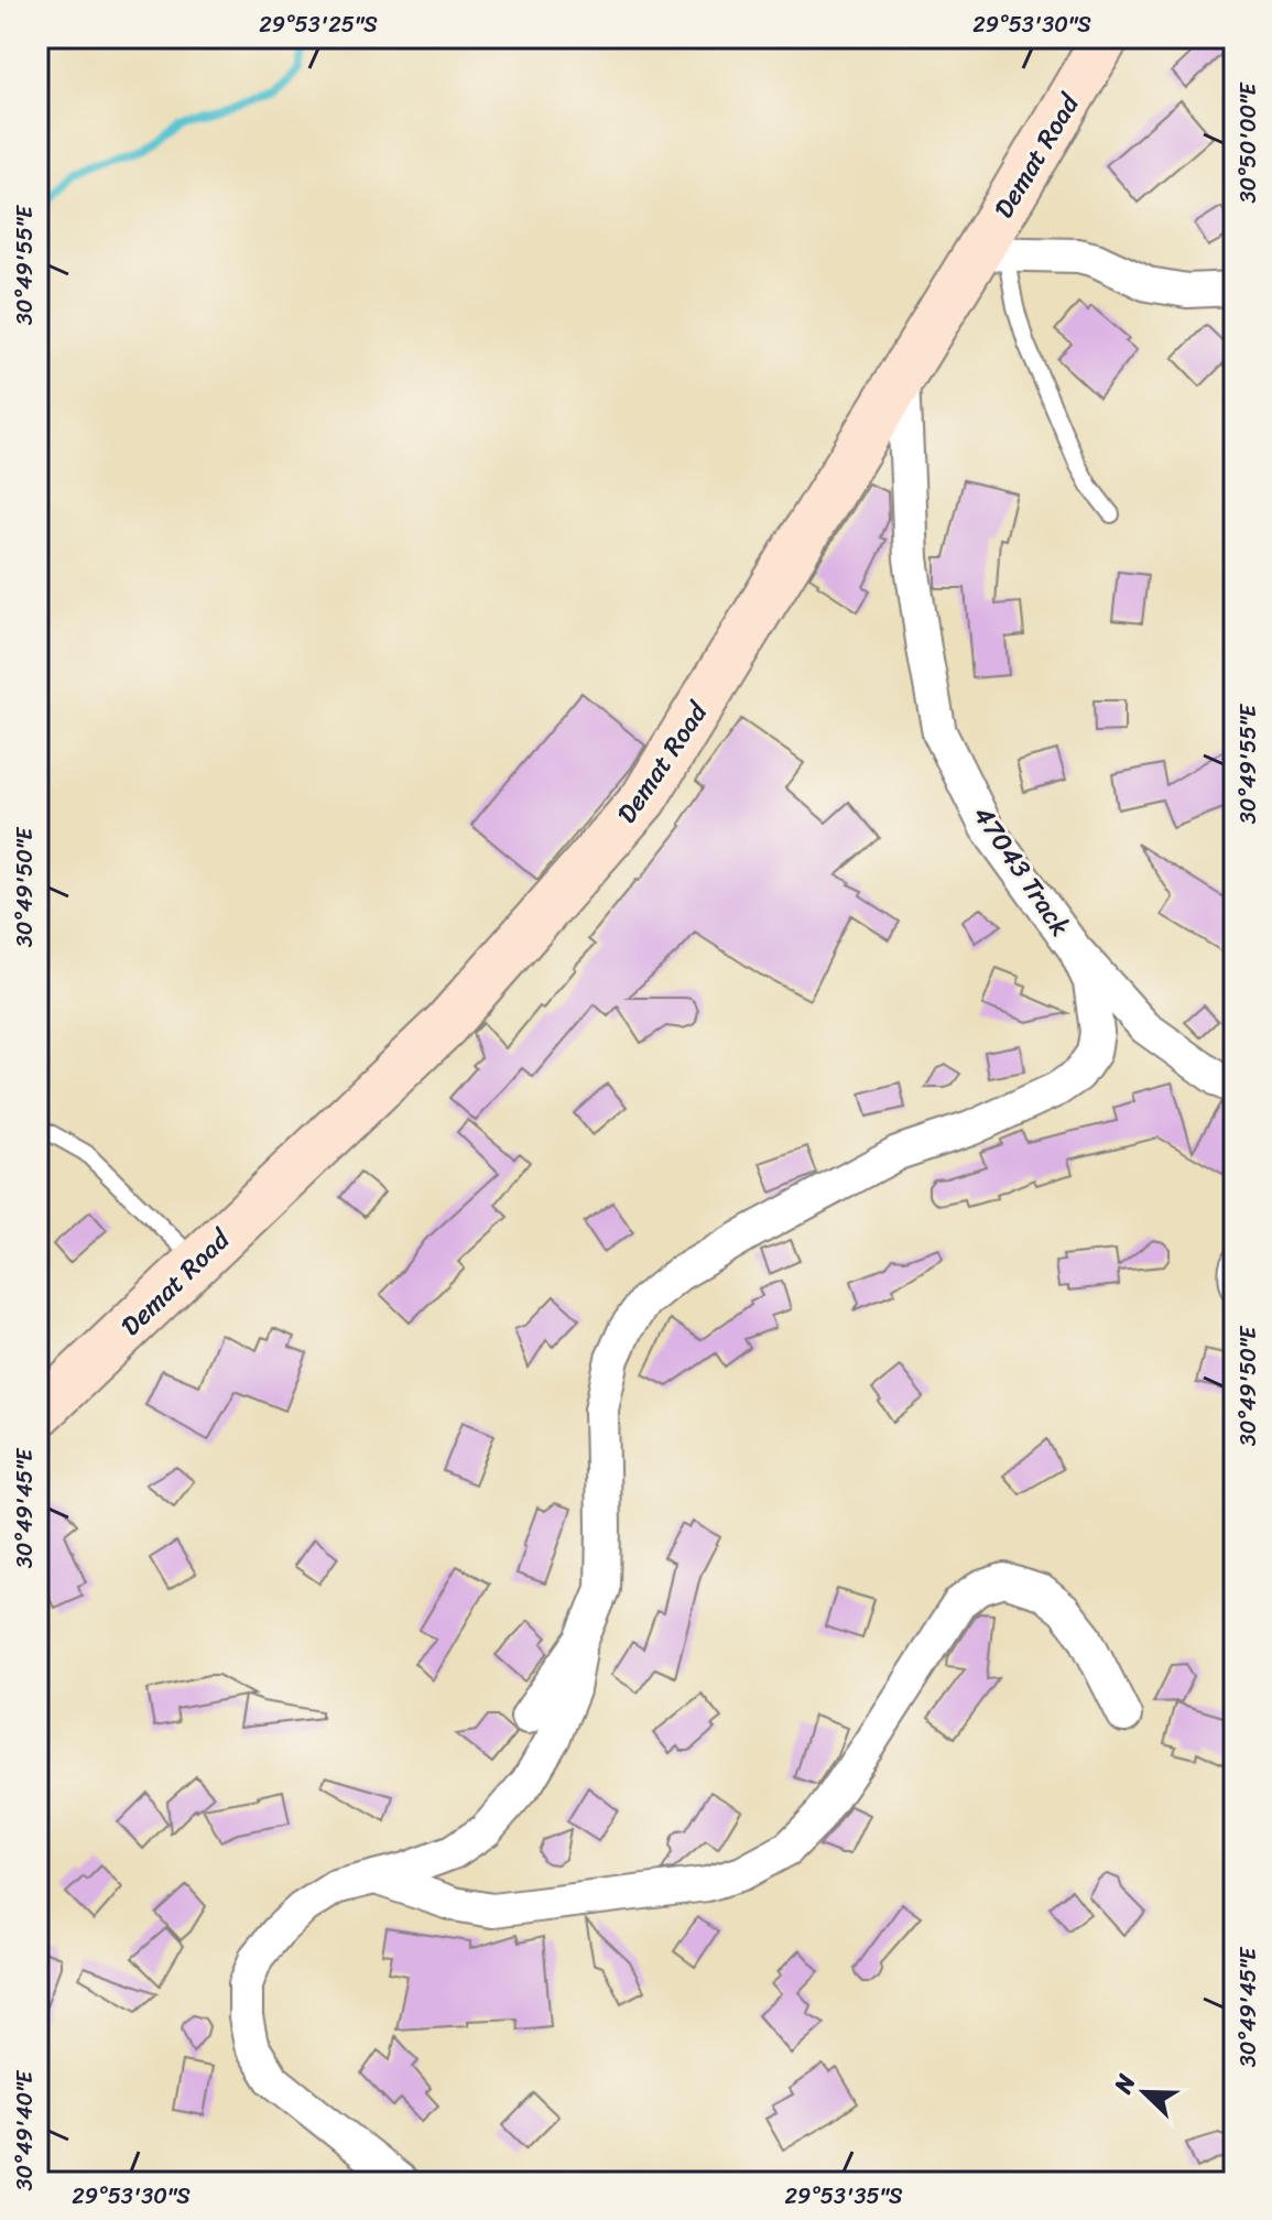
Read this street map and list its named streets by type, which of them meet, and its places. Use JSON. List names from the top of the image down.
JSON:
{
  "streets": {
    "street": ["Demat Road", "47043 Track"]
  },
  "crossings": [
    ["Demat Road", "47043 Track"]
  ],
  "north": "top left",
  "coordinates": [
    "29°53'25\"S",
    "29°53'30\"S",
    "30°50'00\"E",
    "30°49'55\"E",
    "30°49'50\"E",
    "30°49'45\"E",
    "30°49'40\"E",
    "29°53'35\"S"
  ]
}
